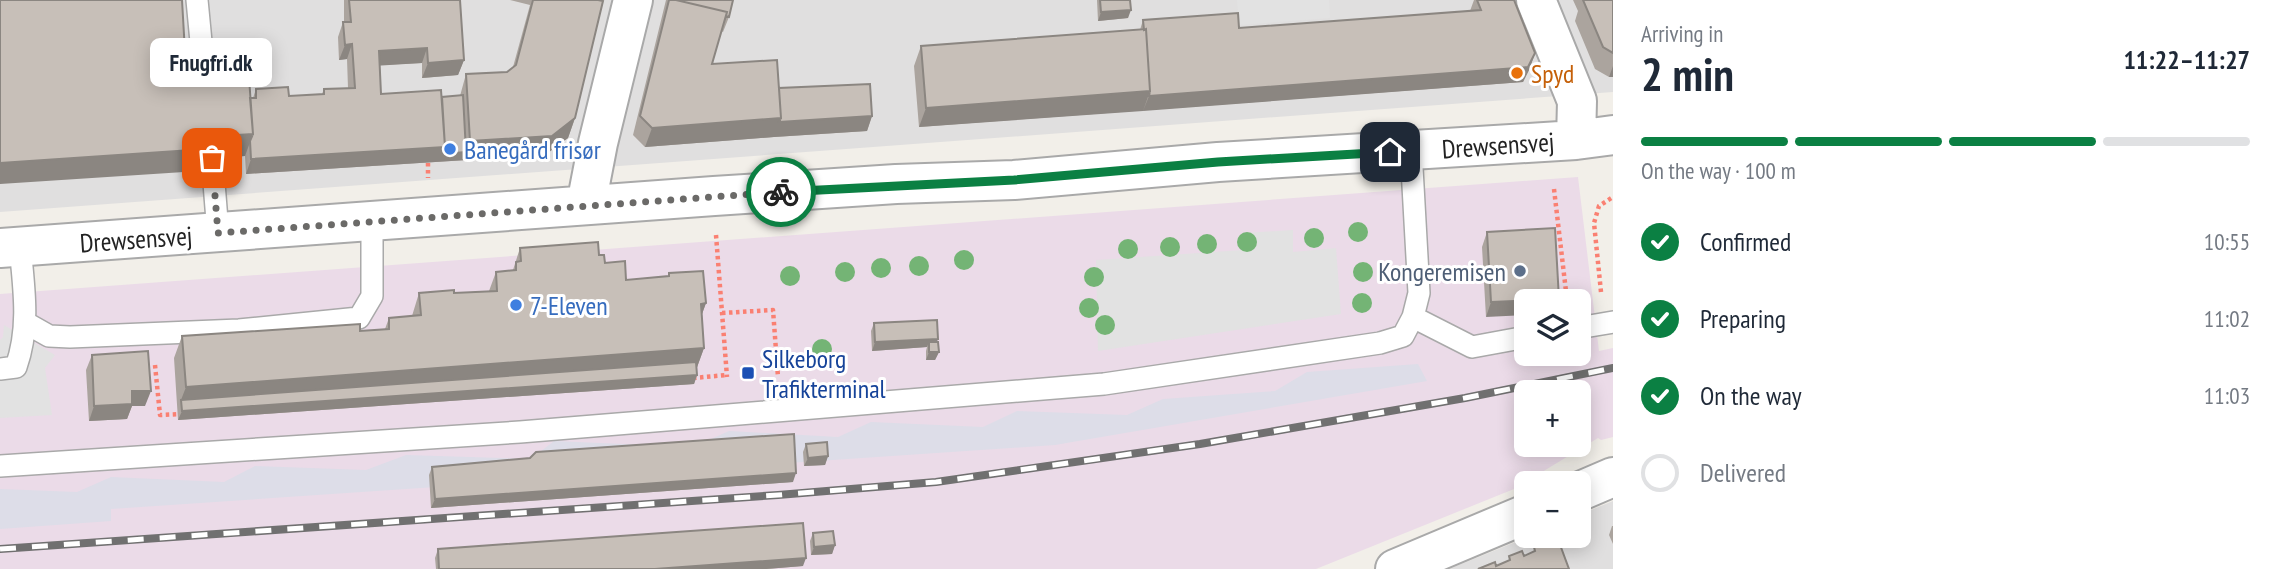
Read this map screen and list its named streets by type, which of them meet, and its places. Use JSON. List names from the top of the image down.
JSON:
{
  "streets": {
    "street": ["Drewsensvej"]
  },
  "places": {
    "other": [
      "Spyd",
      "Banegård frisør",
      "Fnugfri.dk",
      "Kongeremisen",
      "7-Eleven"
    ],
    "transit": ["Silkeborg Trafikterminal"]
  },
  "page": {
    "heading": ["2 min", "Arriving in", "11:22–11:27"],
    "bubble": "Fnugfri.dk",
    "bar": "On the way · 100 m",
    "list": [
      ["Confirmed", "10:55"],
      ["Preparing", "11:02"],
      ["On the way", "11:03"],
      "Delivered"
    ],
    "map_buttons": ["+", "−"]
  }
}
